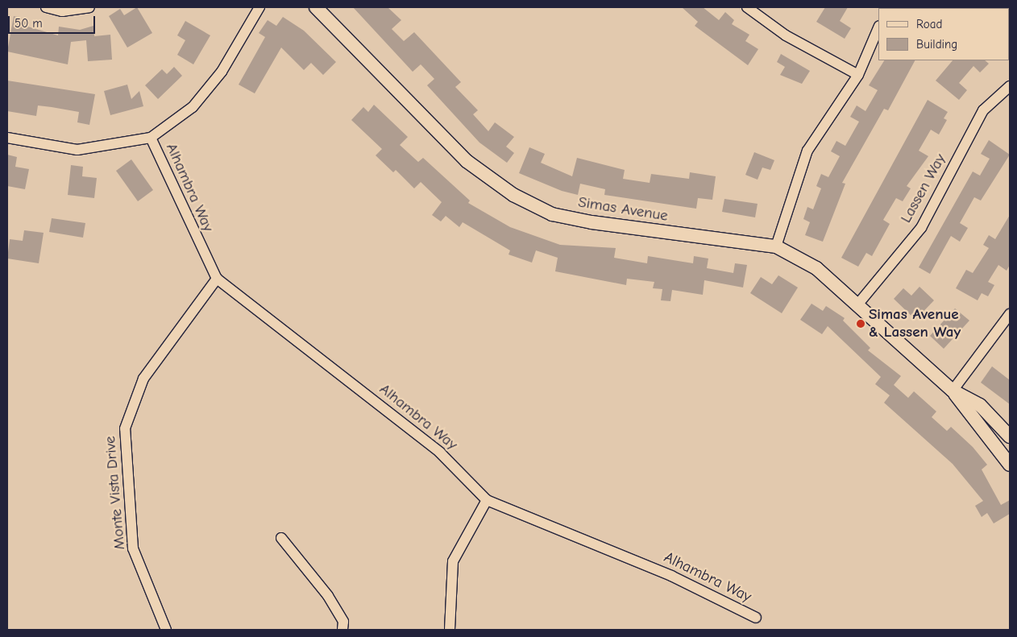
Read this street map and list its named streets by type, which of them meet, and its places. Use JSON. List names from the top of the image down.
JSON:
{
  "streets": {
    "street": [
      "Alhambra Way",
      "Lassen Way",
      "Simas Avenue",
      "Monte Vista Drive"
    ]
  },
  "crossings": [
    ["Alhambra Way", "Monte Vista Drive"],
    ["Lassen Way", "Simas Avenue"]
  ],
  "places": ["Simas Avenue & Lassen Way"],
  "legend": ["Road", "Building"],
  "scale_bar": "50 m"
}
